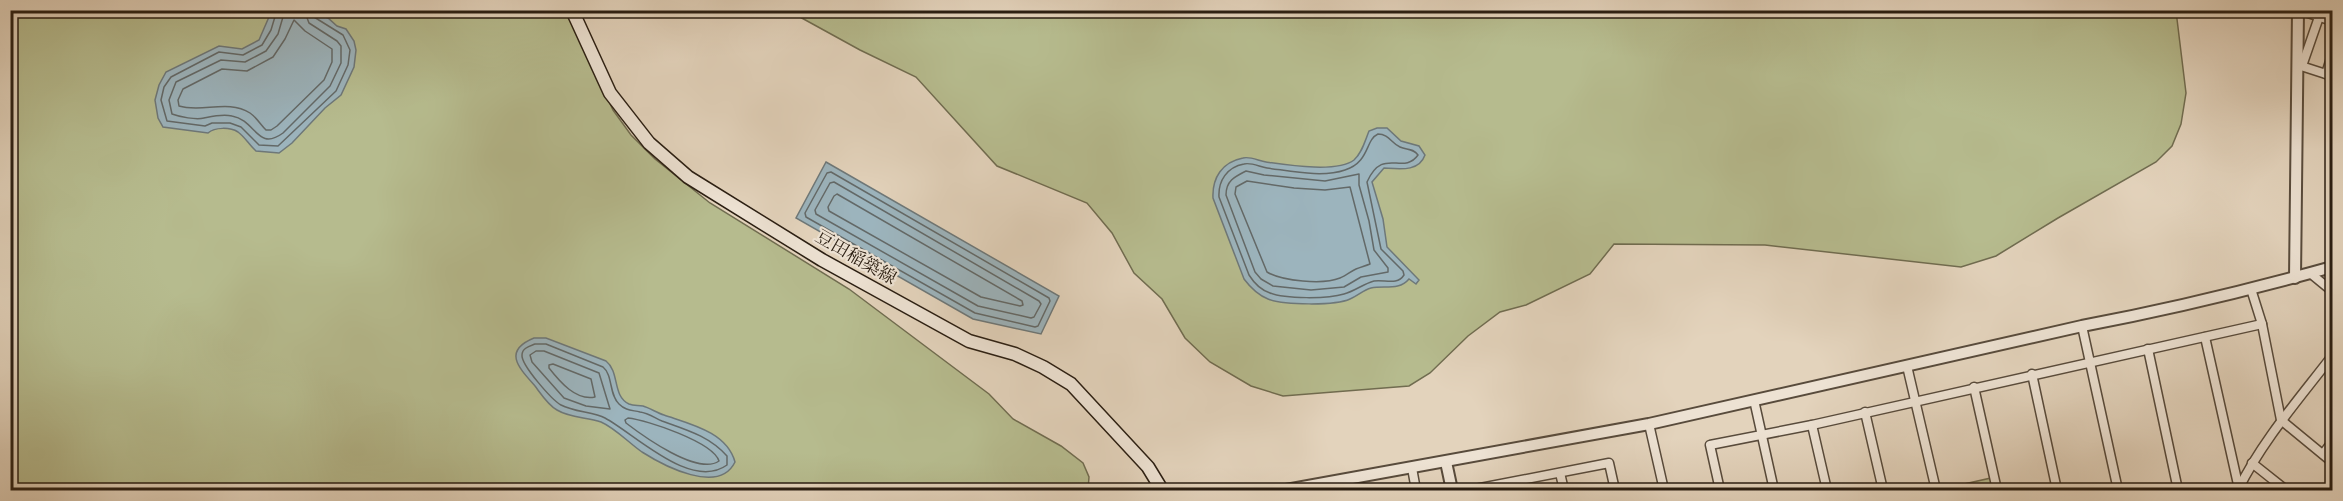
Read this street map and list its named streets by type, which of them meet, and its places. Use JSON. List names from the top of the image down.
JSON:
{
  "streets": {
    "main road": ["豆田稲築線"]
  }
}
